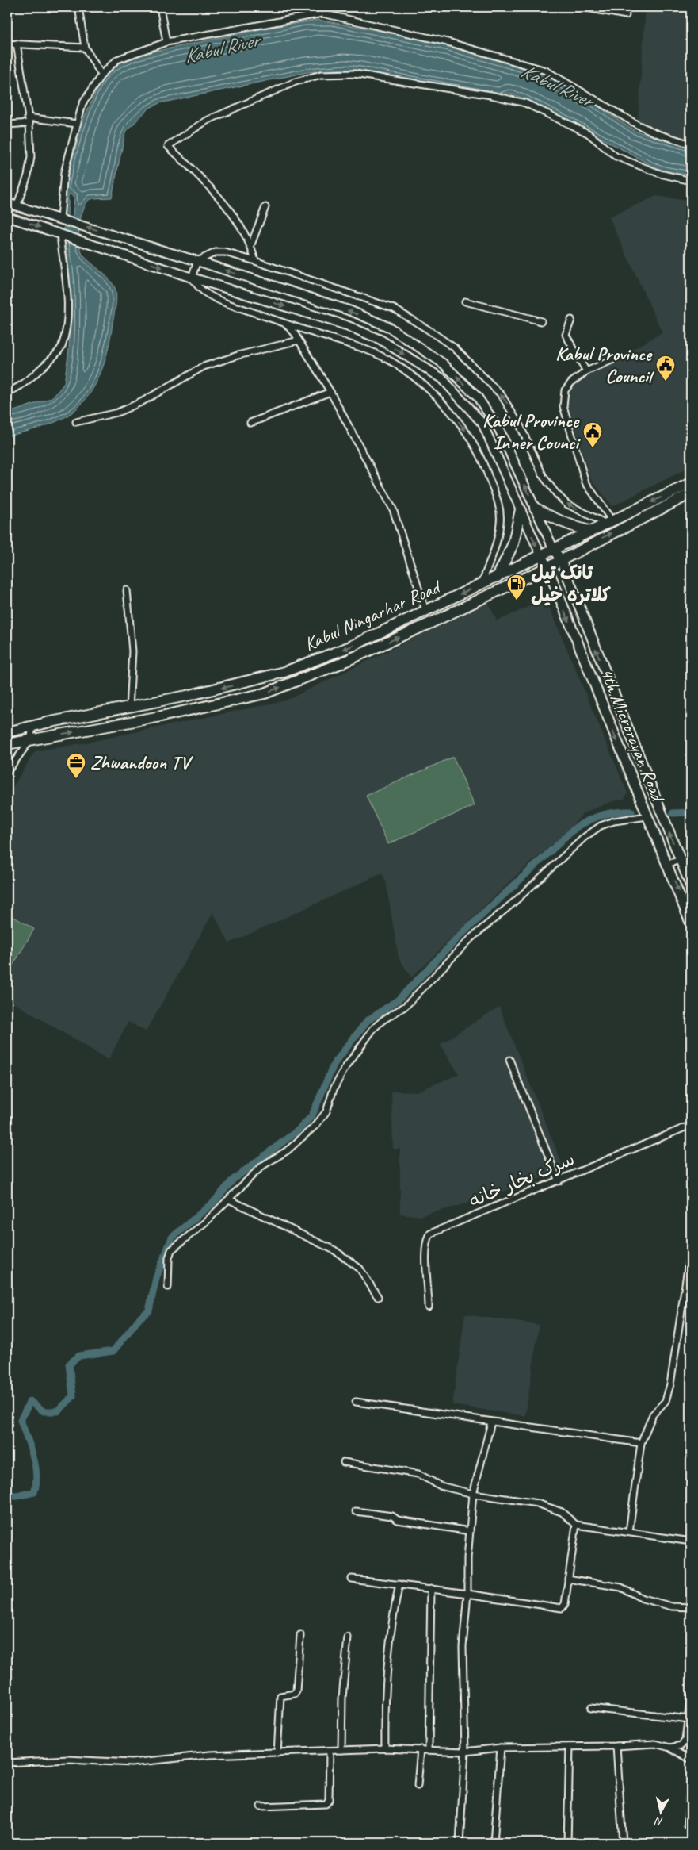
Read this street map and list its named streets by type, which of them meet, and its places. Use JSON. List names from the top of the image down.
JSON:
{
  "streets": {
    "highway": ["Kabul Ningarhar Road"],
    "main road": ["4th Microrayan Road"],
    "street": ["سرک بخار خانه"]
  },
  "crossings": [
    ["Kabul Ningarhar Road", "4th Microrayan Road"]
  ],
  "water": ["Kabul River"],
  "places": {
    "public building": ["Kabul Province Council", "Kabul Province Inner Counci"],
    "fuel station": ["تانک تیل کلاتره خیل"],
    "office": ["Zhwandoon TV"]
  },
  "north": "bottom"
}
